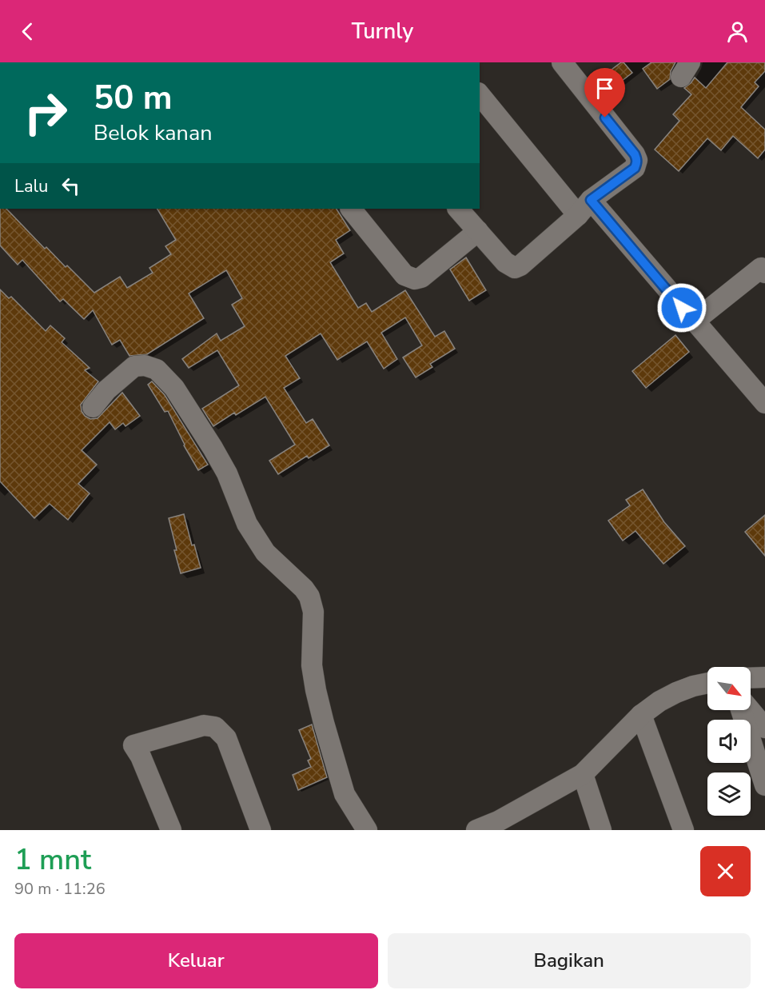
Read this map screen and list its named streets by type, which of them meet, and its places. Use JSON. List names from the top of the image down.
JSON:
{
  "north": "bottom right",
  "page": {
    "header": "Turnly",
    "turn": ["50 m", "Belok kanan"],
    "then": "Lalu",
    "heading": ["1 mnt", "90 m · 11:26"],
    "buttons": ["Keluar", "Bagikan"]
  }
}
